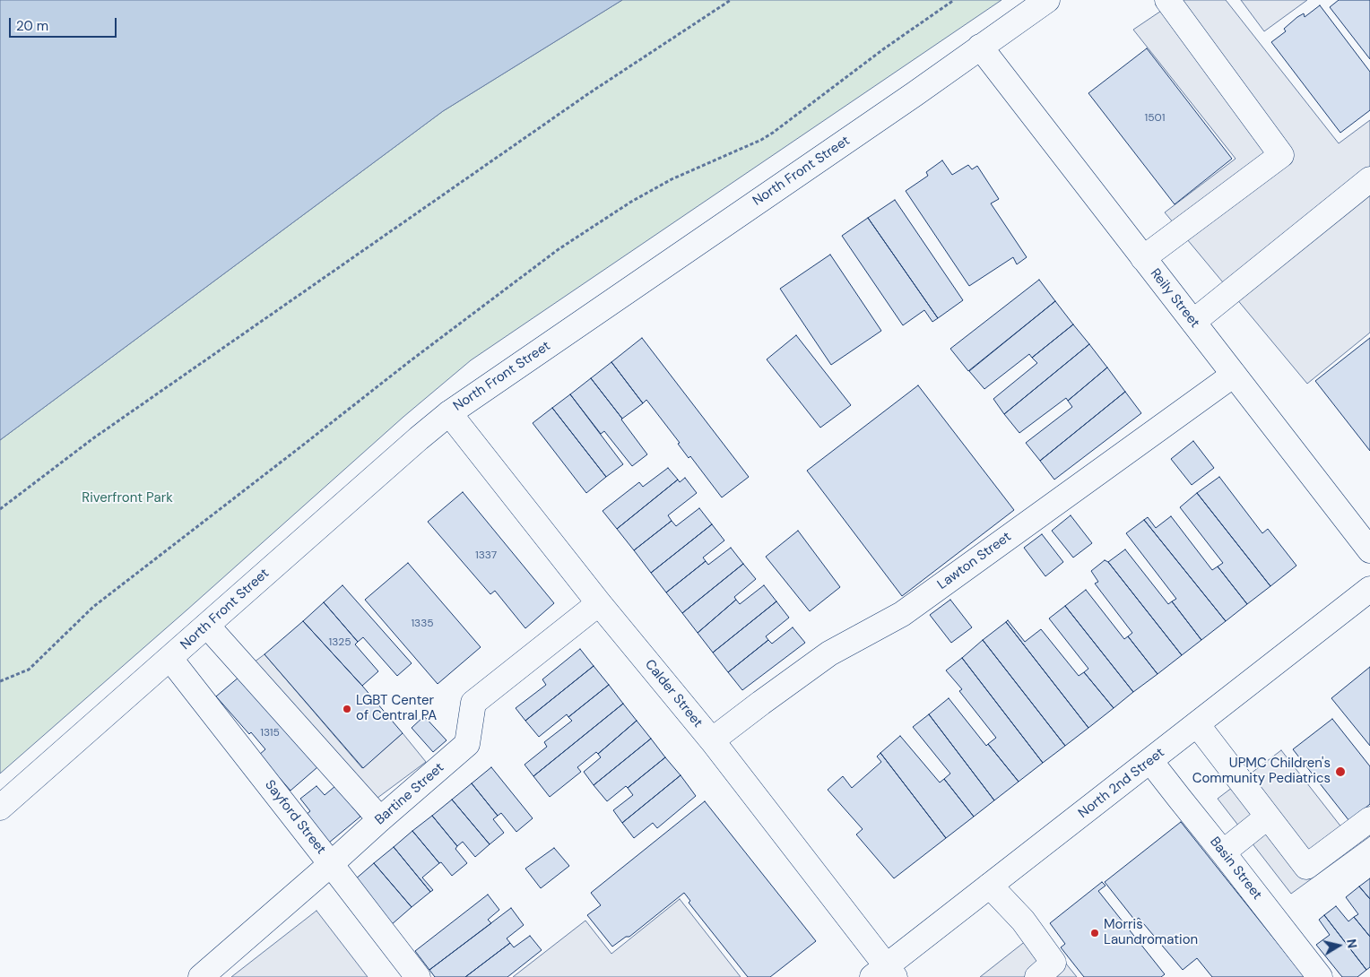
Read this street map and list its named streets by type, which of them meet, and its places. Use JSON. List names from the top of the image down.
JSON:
{
  "streets": {
    "main road": [
      "North Front Street",
      "Reily Street",
      "Lawton Street",
      "Calder Street",
      "North 2nd Street",
      "Bartine Street",
      "Sayford Street",
      "Basin Street"
    ]
  },
  "crossings": [
    ["North Front Street", "Reily Street"],
    ["North Front Street", "Calder Street"],
    ["North Front Street", "Sayford Street"],
    ["Reily Street", "Lawton Street"],
    ["Lawton Street", "Calder Street"],
    ["Calder Street", "North 2nd Street"],
    ["Calder Street", "Bartine Street"],
    ["North 2nd Street", "Basin Street"],
    ["Bartine Street", "Sayford Street"]
  ],
  "parks": ["Riverfront Park"],
  "places": ["LGBT Center of Central PA", "UPMC Children's Community Pediatrics", "Morris Laundromation"],
  "house_numbers": [
    "1501",
    "1337",
    "1335",
    "1325",
    "1315"
  ],
  "scale_bar": "20 m",
  "north": "right"
}
